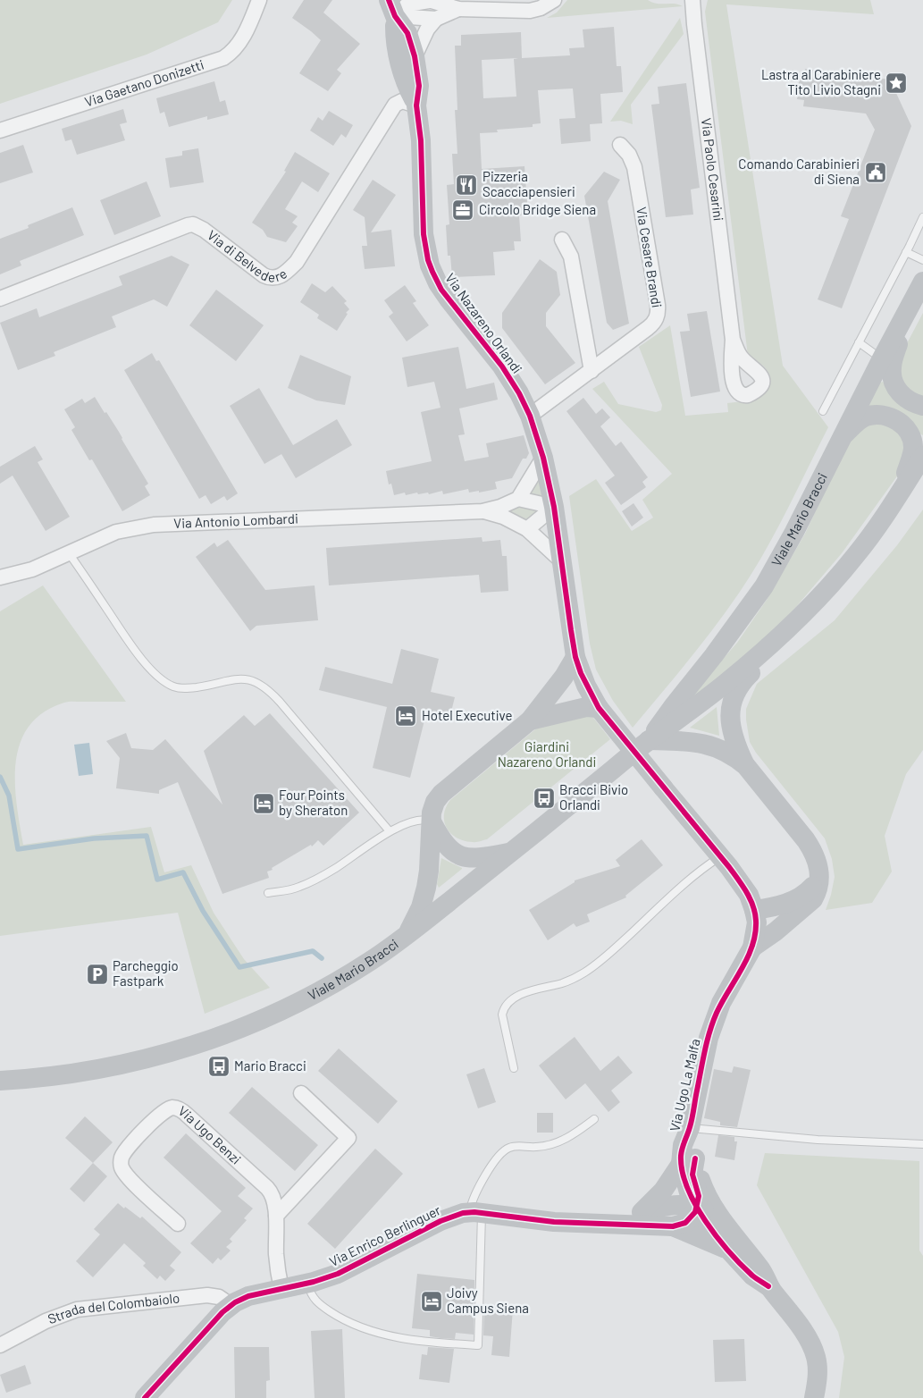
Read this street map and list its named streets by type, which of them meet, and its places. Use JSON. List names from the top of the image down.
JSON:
{
  "streets": {
    "street": [
      "Via Gaetano Donizetti",
      "Via Paolo Cesarini",
      "Via di Belvedere",
      "Via Cesare Brandi",
      "Via Nazareno Orlandi",
      "Viale Mario Bracci",
      "Via Antonio Lombardi",
      "Via Ugo La Malfa",
      "Via Ugo Benzi",
      "Via Enrico Berlinguer",
      "Strada del Colombaiolo"
    ]
  },
  "crossings": [
    ["Via di Belvedere", "Via Nazareno Orlandi"],
    ["Via Cesare Brandi", "Via Nazareno Orlandi"],
    ["Via Nazareno Orlandi", "Via Antonio Lombardi"],
    ["Via Nazareno Orlandi", "Via Ugo La Malfa"],
    ["Viale Mario Bracci", "Via Ugo La Malfa"],
    ["Via Ugo La Malfa", "Via Enrico Berlinguer"],
    ["Via Ugo Benzi", "Via Enrico Berlinguer"],
    ["Via Enrico Berlinguer", "Strada del Colombaiolo"]
  ],
  "parks": ["Giardini Nazareno Orlandi"],
  "places": {
    "place": ["Lastra al Carabiniere Tito Livio Stagni"],
    "public building": ["Comando Carabinieri di Siena"],
    "restaurant": ["Pizzeria Scacciapensieri"],
    "office": ["Circolo Bridge Siena"],
    "hotel": ["Hotel Executive", "Four Points by Sheraton", "Joivy Campus Siena"],
    "bus stop": ["Bracci Bivio Orlandi", "Mario Bracci"],
    "parking": ["Parcheggio Fastpark"]
  }
}
